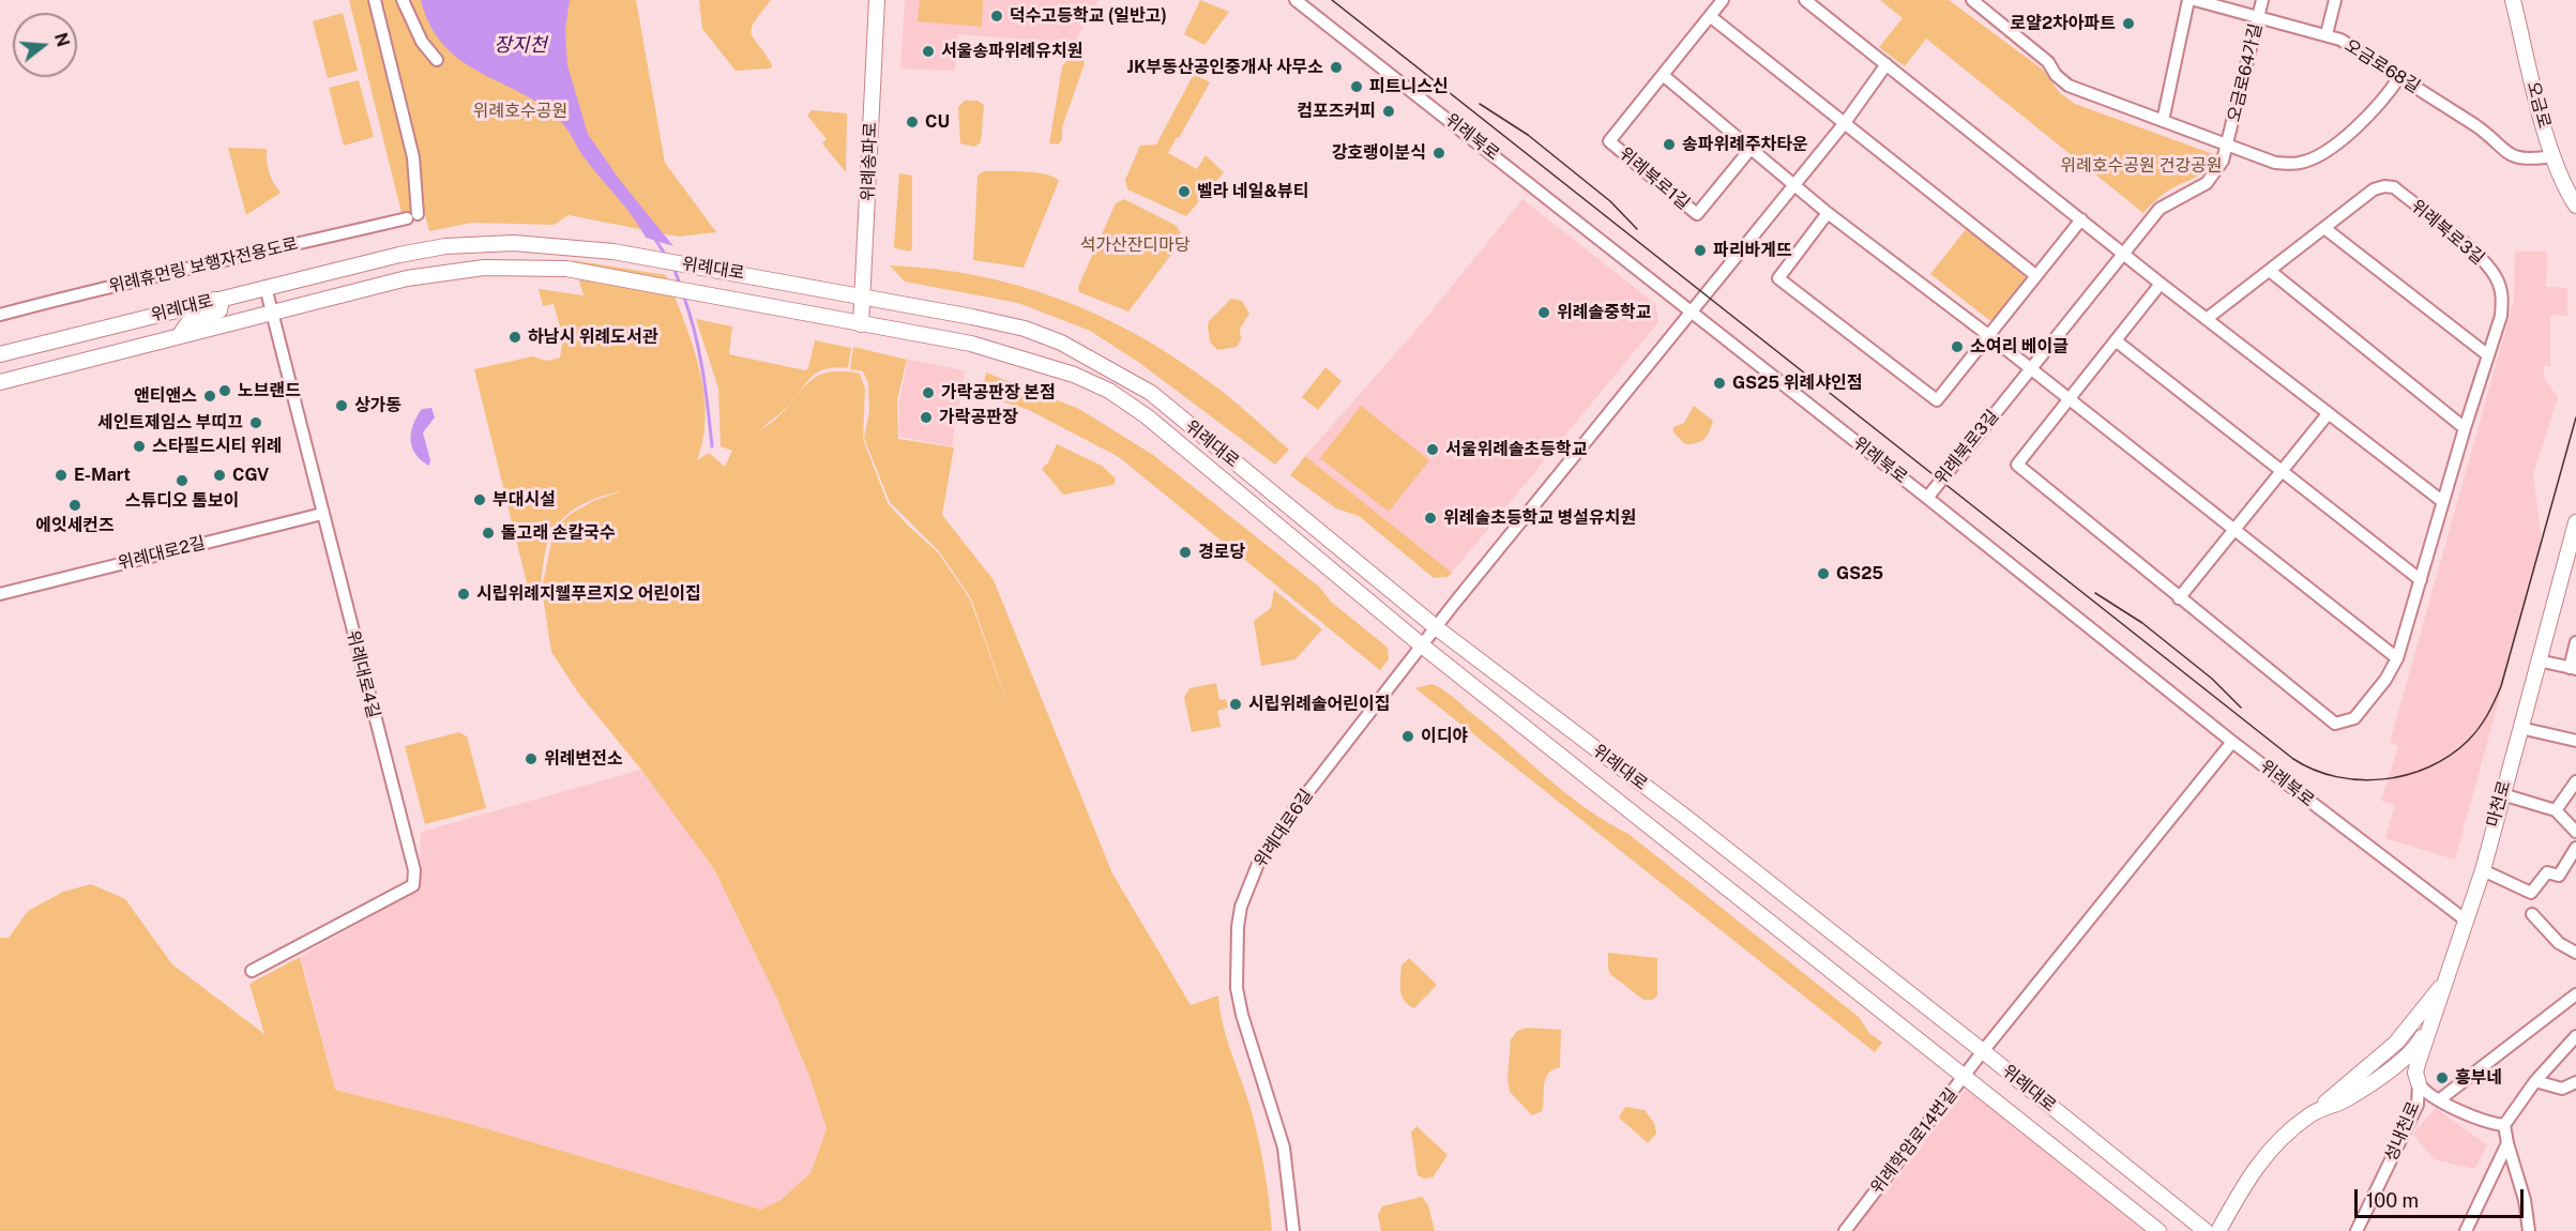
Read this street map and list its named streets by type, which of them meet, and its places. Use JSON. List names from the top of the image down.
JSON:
{
  "streets": {
    "main road": [
      "오금로",
      "위례송파로",
      "위례대로",
      "마천로"
    ],
    "street": [
      "오금로68길",
      "오금로64가길",
      "위례북로",
      "위례북로1길",
      "위례북로3길",
      "위례휴먼링 보행자전용도로",
      "위례대로2길",
      "위례대로4길",
      "위례대로6길",
      "성내천로",
      "위례학암로14번길"
    ]
  },
  "crossings": [
    ["오금로68길", "오금로64가길"],
    ["오금로68길", "오금로"],
    ["오금로64가길", "위례북로3길"],
    ["위례북로", "위례북로3길"],
    ["위례북로", "마천로"],
    ["위례북로", "위례대로6길"],
    ["위례북로", "위례학암로14번길"],
    ["위례송파로", "위례대로"],
    ["위례대로", "위례대로4길"],
    ["위례대로", "위례대로6길"],
    ["위례대로", "위례학암로14번길"],
    ["위례대로2길", "위례대로4길"],
    ["마천로", "성내천로"]
  ],
  "water": ["장지천"],
  "parks": ["위례호수공원", "위례호수공원 건강공원", "석가산잔디마당"],
  "places": [
    "덕수고등학교 (일반고)",
    "로얄2차아파트",
    "서울송파위례유치원",
    "JK부동산공인중개사 사무소",
    "피트니스신",
    "컴포즈커피",
    "CU",
    "송파위례주차타운",
    "강호랭이분식",
    "벨라 네일&뷰티",
    "파리바게뜨",
    "위례솔중학교",
    "하남시 위례도서관",
    "소여리 베이글",
    "GS25 위례샤인점",
    "노브랜드",
    "가락공판장 본점",
    "앤티앤스",
    "상가동",
    "가락공판장",
    "세인트제임스 부띠끄",
    "스타필드시티 위례",
    "서울위례솔초등학교",
    "E-Mart",
    "CGV",
    "스튜디오 톰보이",
    "부대시설",
    "에잇세컨즈",
    "위례솔초등학교 병설유치원",
    "돌고래 손칼국수",
    "경로당",
    "GS25",
    "시립위례지웰푸르지오 어린이집",
    "시립위례솔어린이집",
    "이디야",
    "위례변전소",
    "흥부네"
  ],
  "scale_bar": "100 m",
  "north": "right"
}
